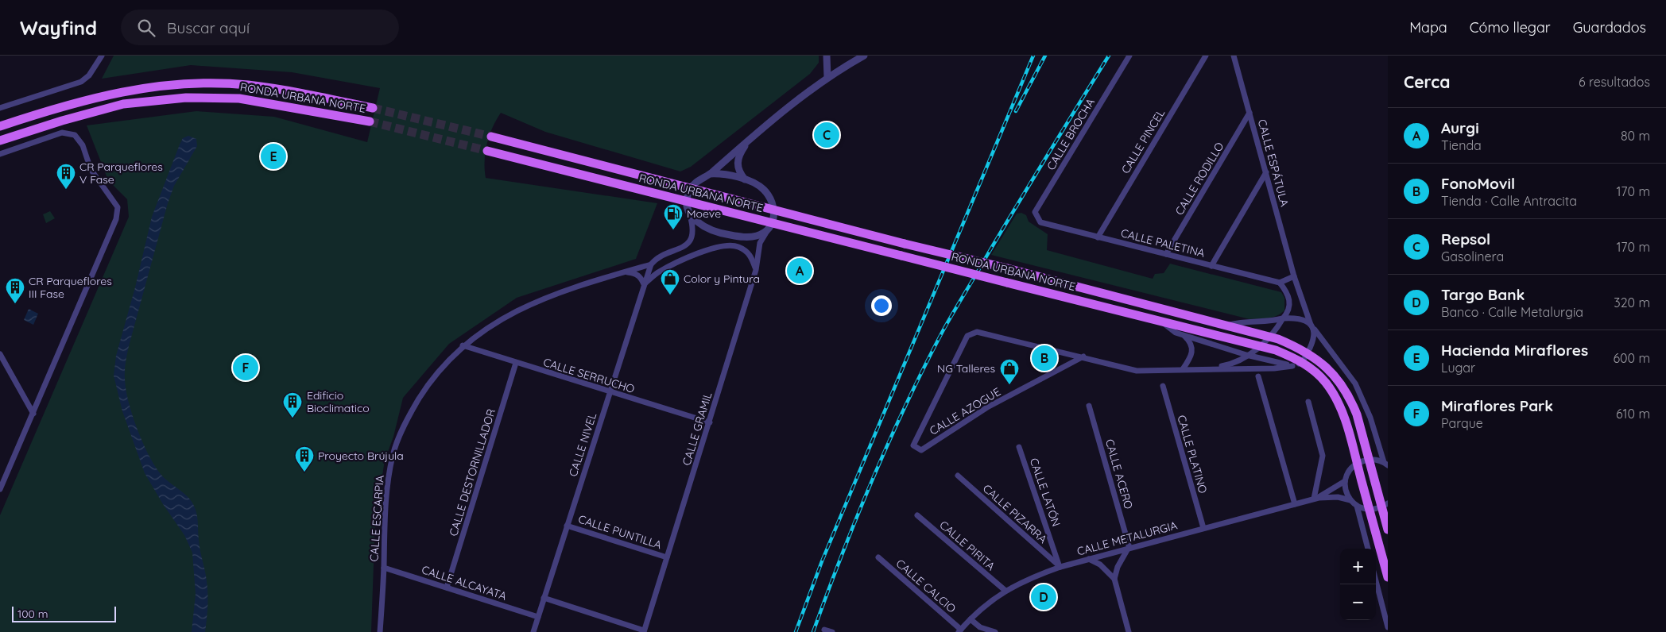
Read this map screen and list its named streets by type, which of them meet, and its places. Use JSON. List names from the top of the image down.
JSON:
{
  "streets": {
    "main road": ["RONDA URBANA NORTE"],
    "street": [
      "CALLE BROCHA",
      "CALLE PINCEL",
      "CALLE ESPÁTULA",
      "CALLE RODILLO",
      "CALLE PALETINA",
      "CALLE SERRUCHO",
      "CALLE AZOGUE",
      "CALLE GRAMIL",
      "CALLE NIVEL",
      "CALLE PLATINO",
      "CALLE DESTORNILLADOR",
      "CALLE ACERO",
      "CALLE LATÓN",
      "CALLE PIZARRA",
      "CALLE ESCARPIA",
      "CALLE PUNTILLA",
      "CALLE METALURGIA",
      "CALLE PIRITA",
      "CALLE ALCAYATA",
      "CALLE CALCIO"
    ]
  },
  "crossings": [
    ["CALLE BROCHA", "CALLE PALETINA"],
    ["CALLE PINCEL", "CALLE PALETINA"],
    ["CALLE ESPÁTULA", "CALLE RODILLO"],
    ["CALLE RODILLO", "CALLE PALETINA"],
    ["CALLE SERRUCHO", "CALLE GRAMIL"],
    ["CALLE SERRUCHO", "CALLE NIVEL"],
    ["CALLE SERRUCHO", "CALLE DESTORNILLADOR"],
    ["CALLE SERRUCHO", "CALLE ESCARPIA"],
    ["CALLE GRAMIL", "CALLE PUNTILLA"],
    ["CALLE NIVEL", "CALLE ESCARPIA"],
    ["CALLE NIVEL", "CALLE PUNTILLA"],
    ["CALLE NIVEL", "CALLE ALCAYATA"],
    ["CALLE PLATINO", "CALLE METALURGIA"],
    ["CALLE DESTORNILLADOR", "CALLE ALCAYATA"],
    ["CALLE ACERO", "CALLE METALURGIA"],
    ["CALLE LATÓN", "CALLE PIZARRA"],
    ["CALLE LATÓN", "CALLE METALURGIA"],
    ["CALLE PIZARRA", "CALLE METALURGIA"],
    ["CALLE ESCARPIA", "CALLE ALCAYATA"],
    ["CALLE METALURGIA", "CALLE PIRITA"],
    ["CALLE METALURGIA", "CALLE CALCIO"]
  ],
  "places": {
    "building": [
      "CR Parqueflores V Fase",
      "CR Parqueflores III Fase",
      "Edificio Bioclimatico",
      "Proyecto Brújula"
    ],
    "fuel station": ["Moeve"],
    "shop": ["Color y Pintura", "NG Talleres"]
  },
  "scale_bar": "100 m",
  "page": {
    "header": "Wayfind",
    "search": "Buscar aquí",
    "nav": ["Mapa", "Cómo llegar", "Guardados"],
    "heading": ["Cerca", "6 resultados"],
    "list": [
      {
        "mark": "A",
        "name": "Aurgi",
        "note": "Tienda",
        "value": "80 m"
      },
      {
        "mark": "B",
        "name": "FonoMovil",
        "note": "Tienda · Calle Antracita",
        "value": "170 m"
      },
      {
        "mark": "C",
        "name": "Repsol",
        "note": "Gasolinera",
        "value": "170 m"
      },
      {
        "mark": "D",
        "name": "Targo Bank",
        "note": "Banco · Calle Metalurgia",
        "value": "320 m"
      },
      {
        "mark": "E",
        "name": "Hacienda Miraflores",
        "note": "Lugar",
        "value": "600 m"
      },
      {
        "mark": "F",
        "name": "Miraflores Park",
        "note": "Parque",
        "value": "610 m"
      }
    ],
    "pins": [
      "C",
      "E",
      "A",
      "B",
      "F",
      "D"
    ],
    "map_buttons": ["+", "−"],
    "scale": "100 m"
  }
}
